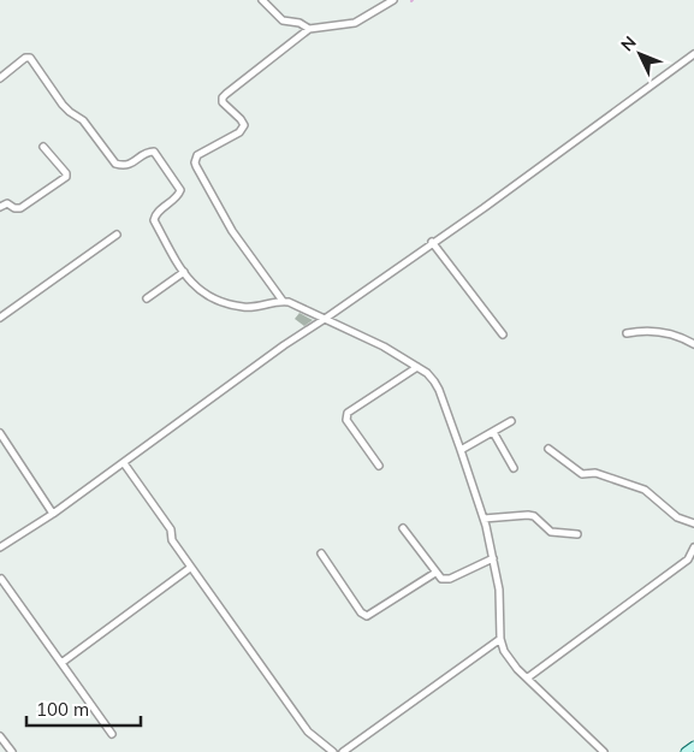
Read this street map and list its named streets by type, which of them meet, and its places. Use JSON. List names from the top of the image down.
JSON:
{
  "scale_bar": "100 m",
  "north": "top left"
}
